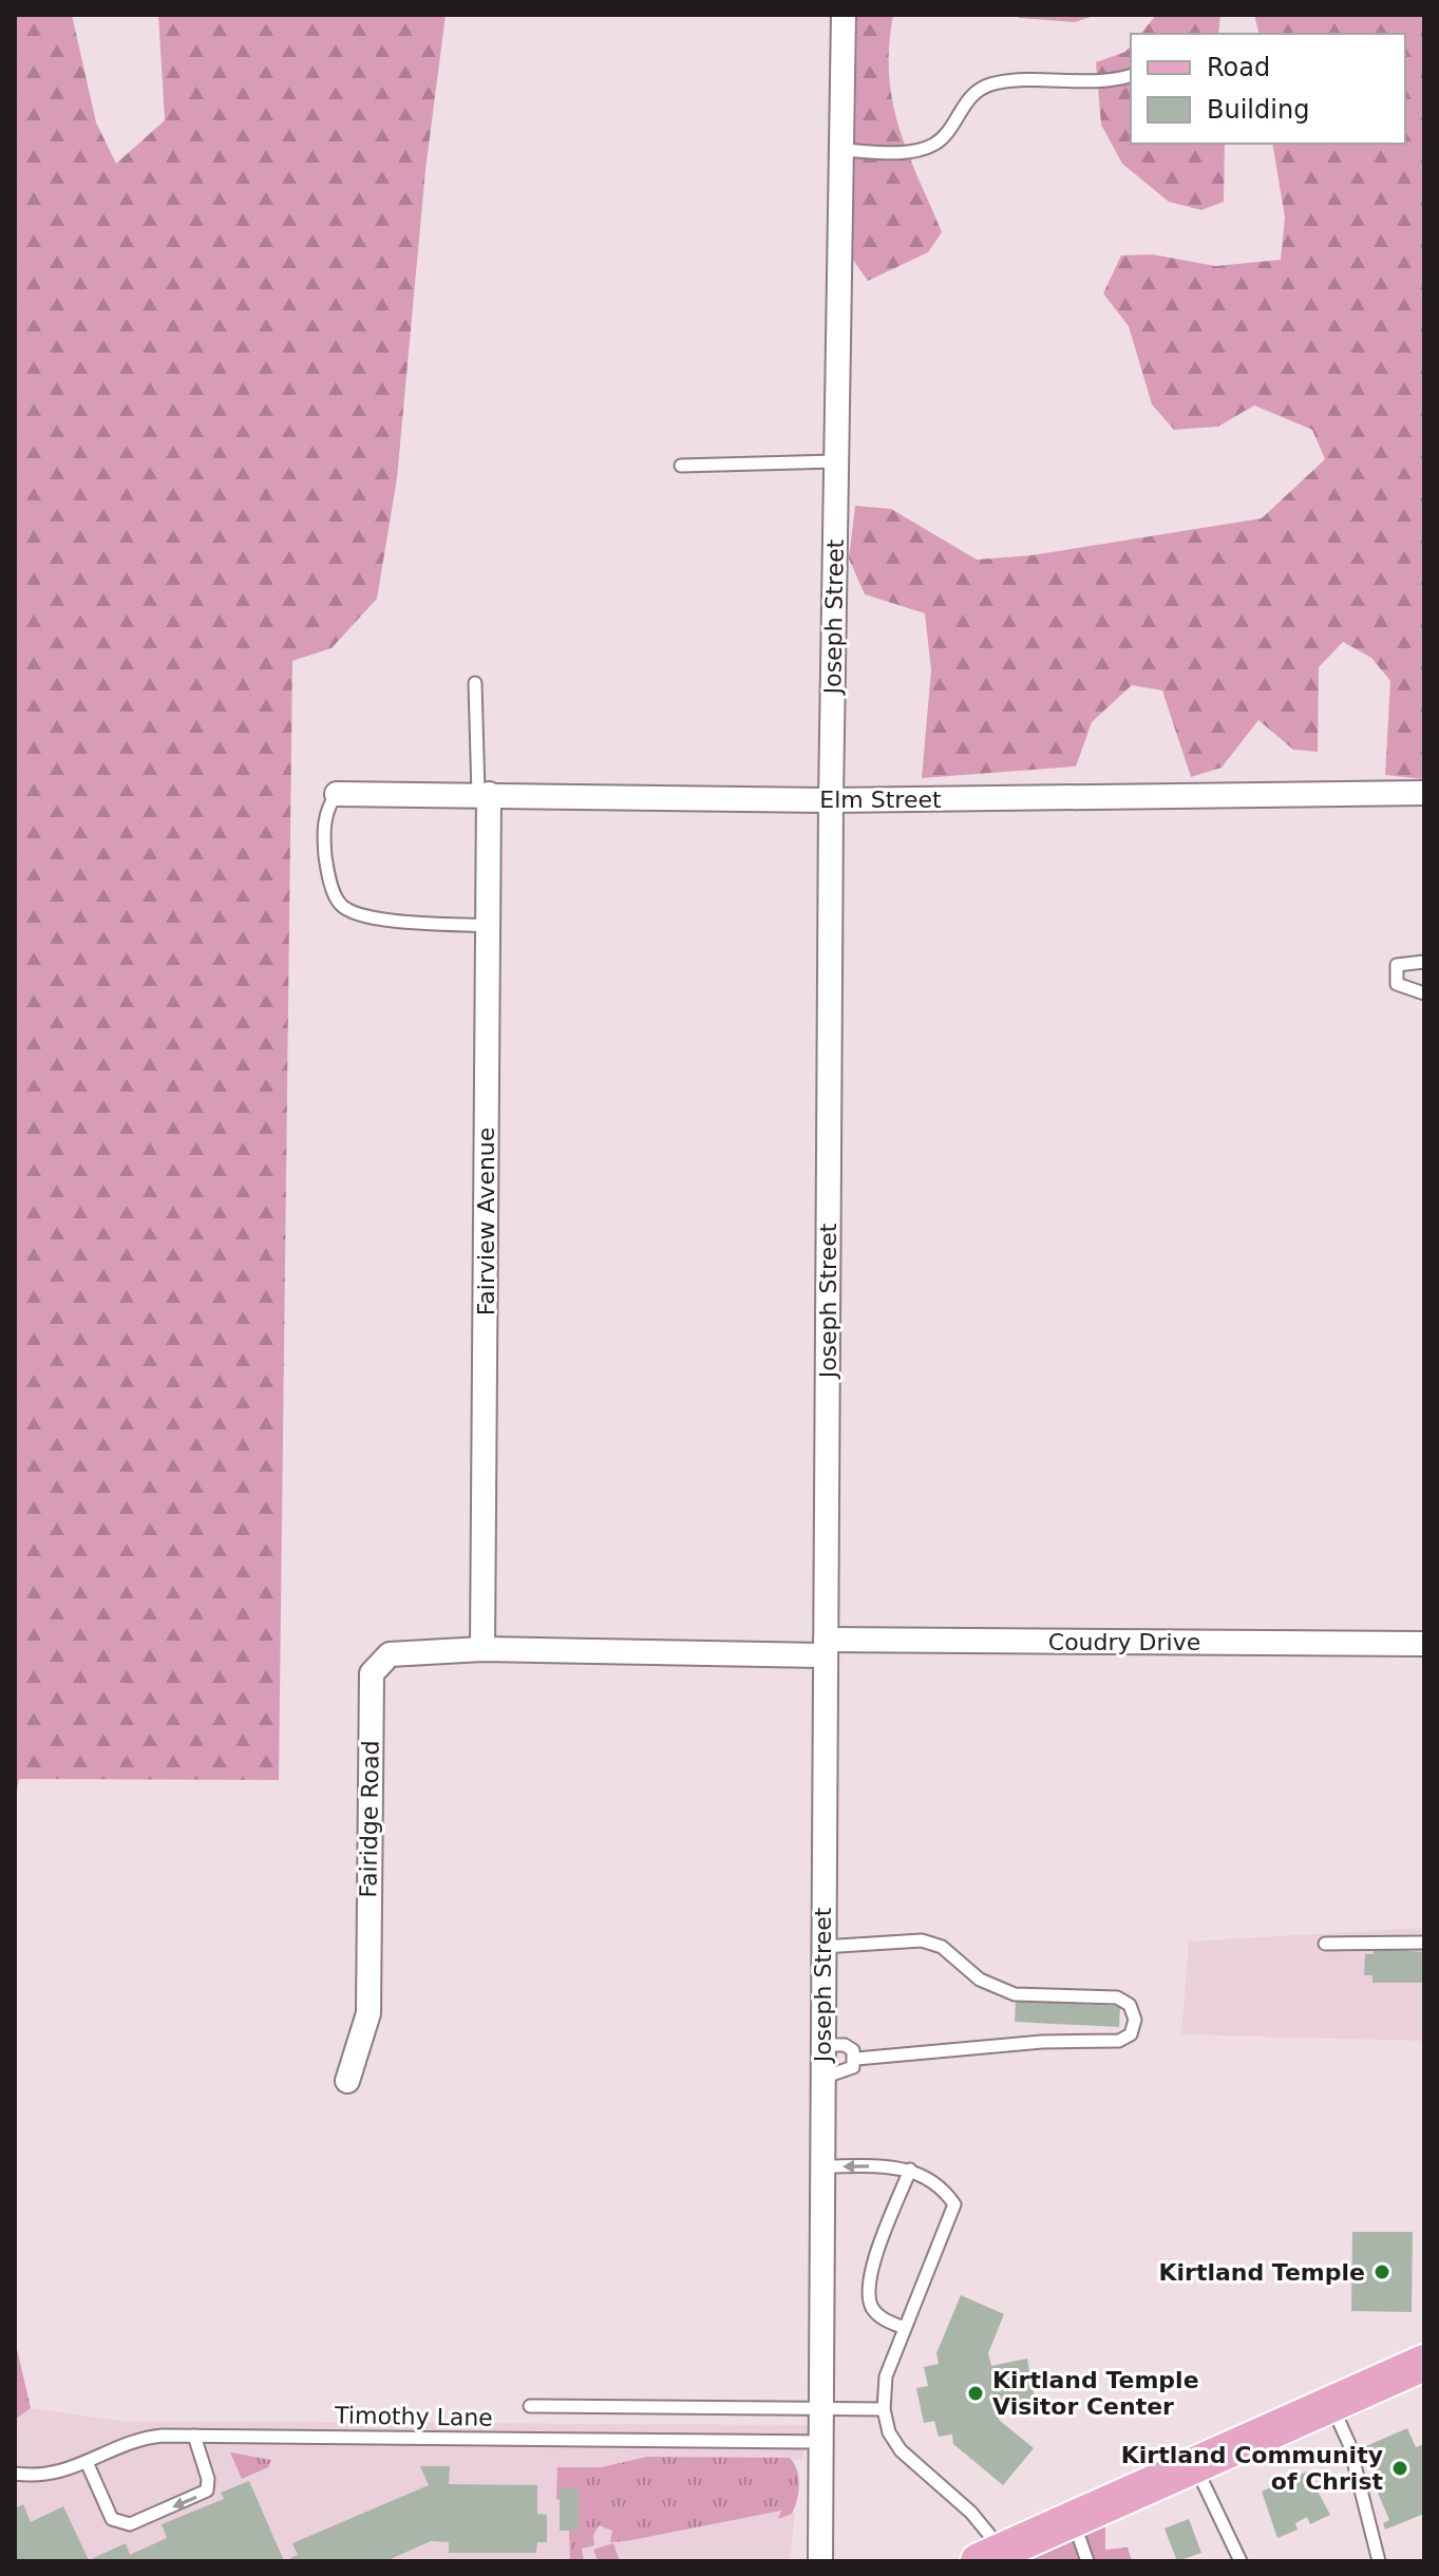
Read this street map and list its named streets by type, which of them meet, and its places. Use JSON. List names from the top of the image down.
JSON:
{
  "streets": {
    "street": [
      "Joseph Street",
      "Elm Street",
      "Fairview Avenue",
      "Coudry Drive",
      "Fairidge Road"
    ],
    "lane": ["Timothy Lane"]
  },
  "crossings": [
    ["Joseph Street", "Elm Street"],
    ["Joseph Street", "Coudry Drive"],
    ["Joseph Street", "Timothy Lane"],
    ["Elm Street", "Fairview Avenue"],
    ["Fairview Avenue", "Coudry Drive"],
    ["Fairview Avenue", "Fairidge Road"],
    ["Coudry Drive", "Fairidge Road"]
  ],
  "places": ["Kirtland Temple", "Kirtland Temple Visitor Center", "Kirtland Community of Christ"],
  "legend": ["Road", "Building"]
}
